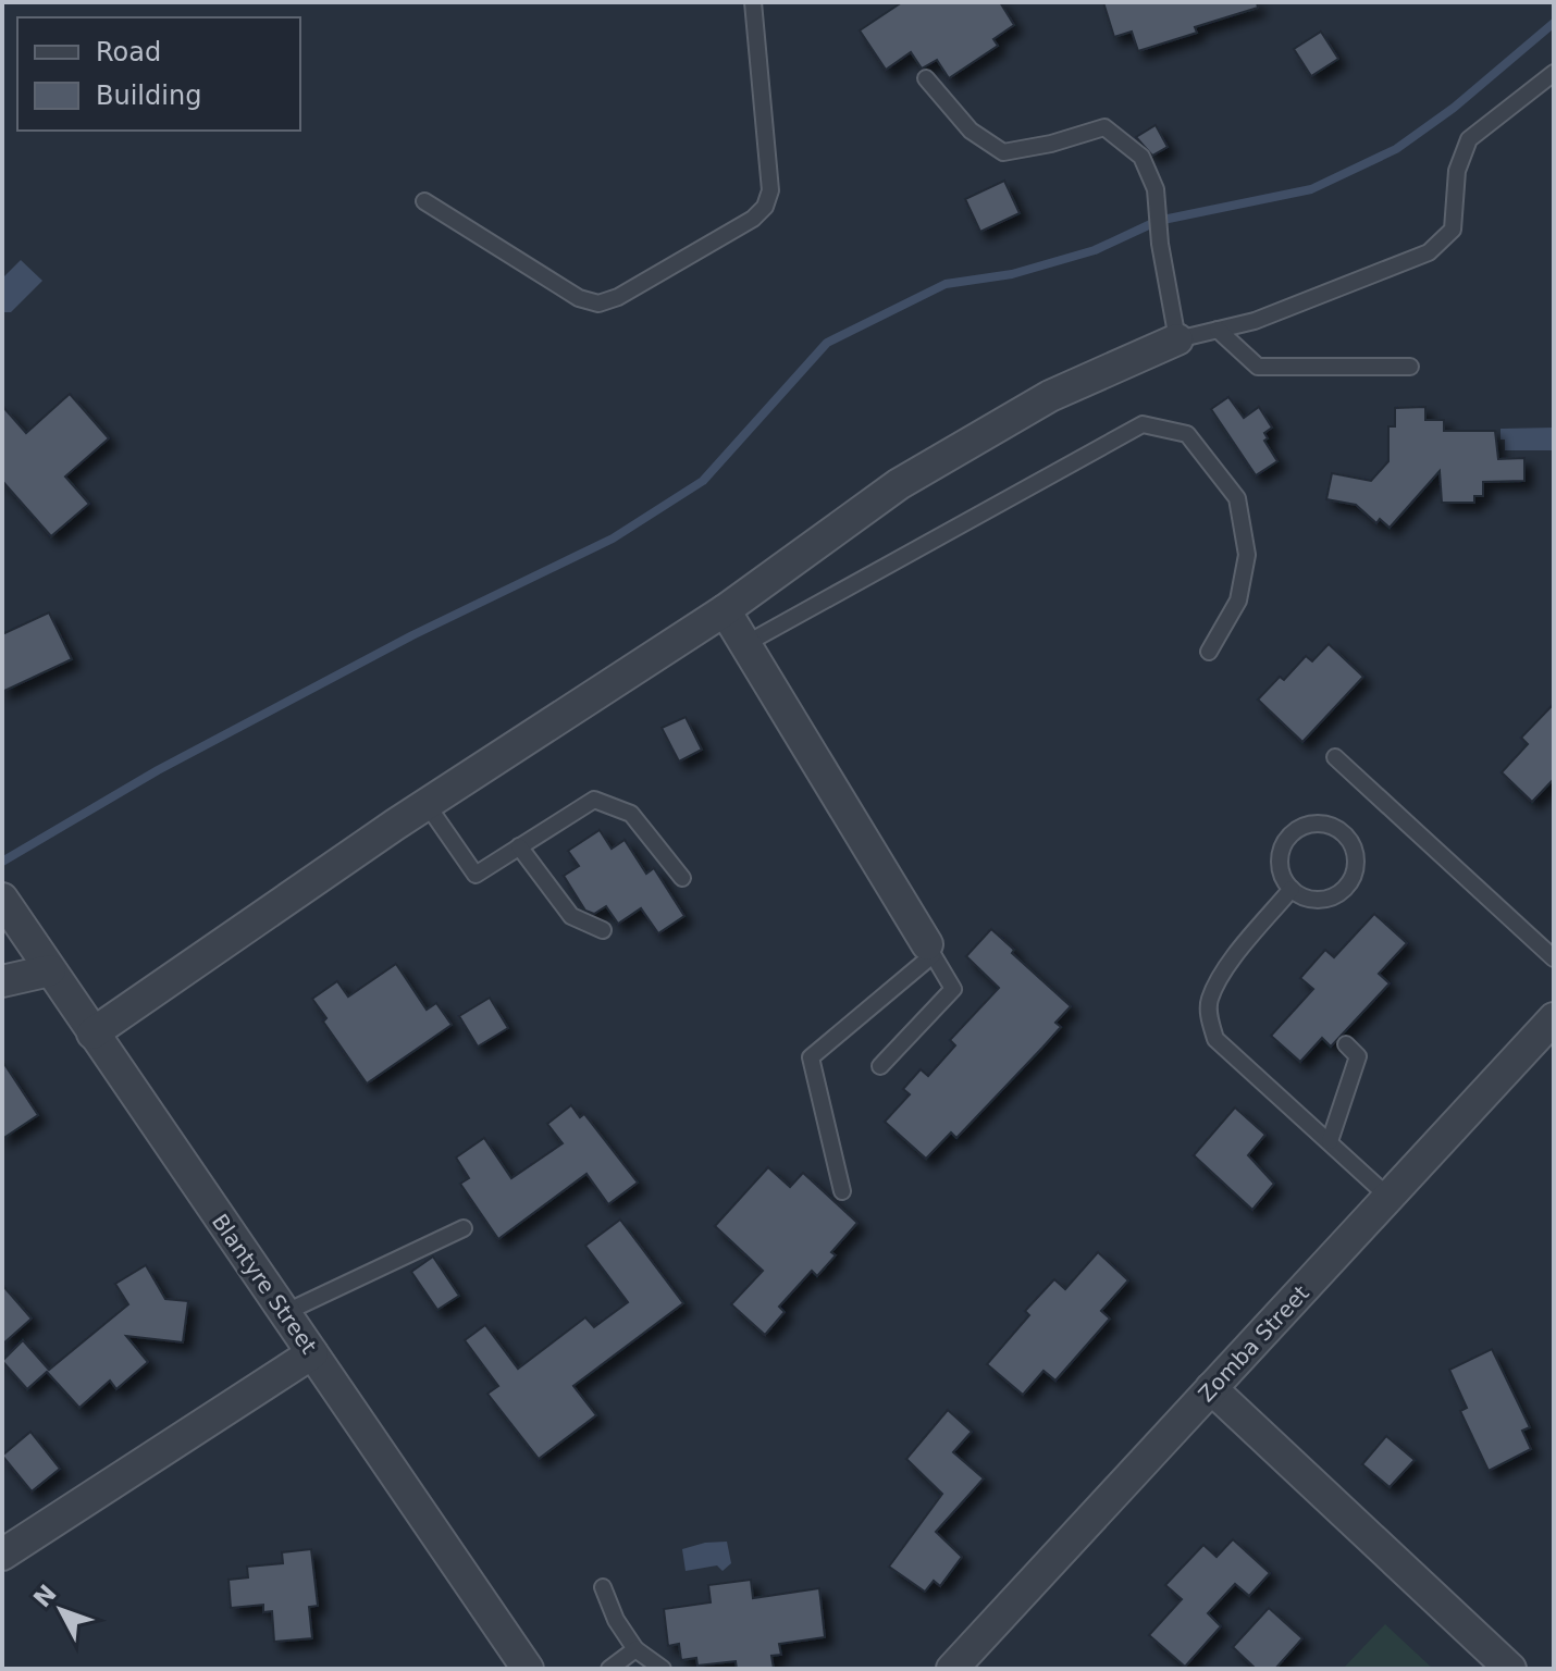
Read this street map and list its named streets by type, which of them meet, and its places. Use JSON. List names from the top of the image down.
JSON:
{
  "streets": {
    "street": ["Blantyre Street", "Zomba Street"]
  },
  "legend": ["Road", "Building"],
  "north": "top left"
}
